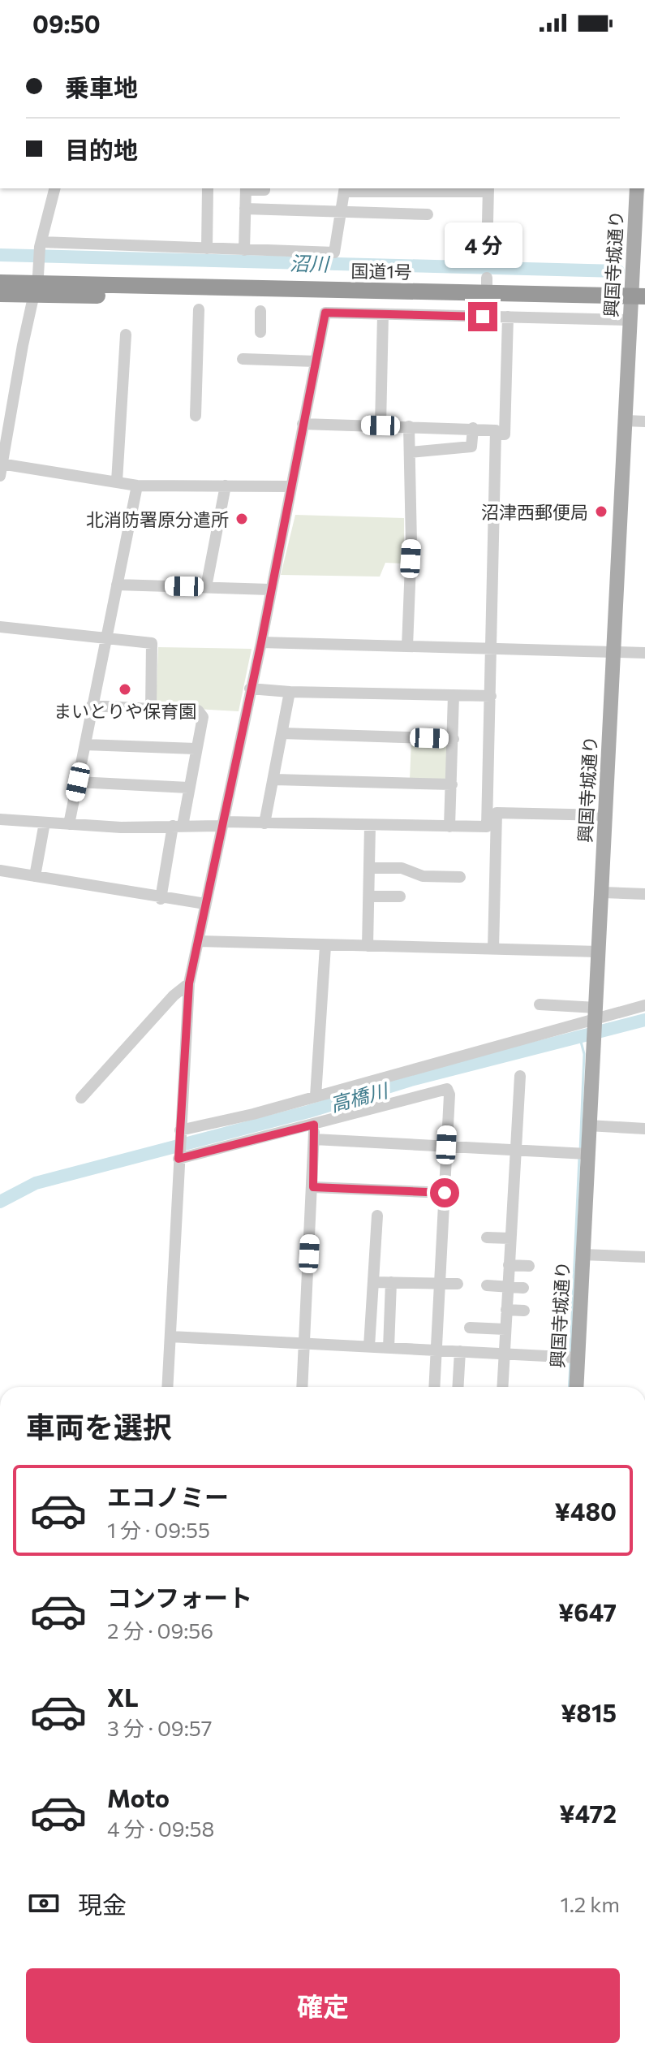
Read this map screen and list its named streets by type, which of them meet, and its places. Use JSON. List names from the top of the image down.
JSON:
{
  "streets": {
    "highway": ["国道1号"],
    "main road": ["興国寺城通り"]
  },
  "crossings": [
    ["興国寺城通り", "国道1号"]
  ],
  "water": ["沼川", "高橋川"],
  "places": ["沼津西郵便局", "北消防署原分遣所", "まいとりや保育園"],
  "page": {
    "status": "09:50",
    "banner": ["乗車地", "目的地"],
    "bubble": "4 分",
    "heading": "車両を選択",
    "list": [
      {
        "name": "エコノミー",
        "note": "1 分 · 09:55",
        "value": "¥480"
      },
      {
        "name": "コンフォート",
        "note": "2 分 · 09:56",
        "value": "¥647"
      },
      {
        "name": "XL",
        "note": "3 分 · 09:57",
        "value": "¥815"
      },
      {
        "name": "Moto",
        "note": "4 分 · 09:58",
        "value": "¥472"
      }
    ],
    "pay": ["現金", "1.2 km"],
    "buttons": "確定"
  }
}
